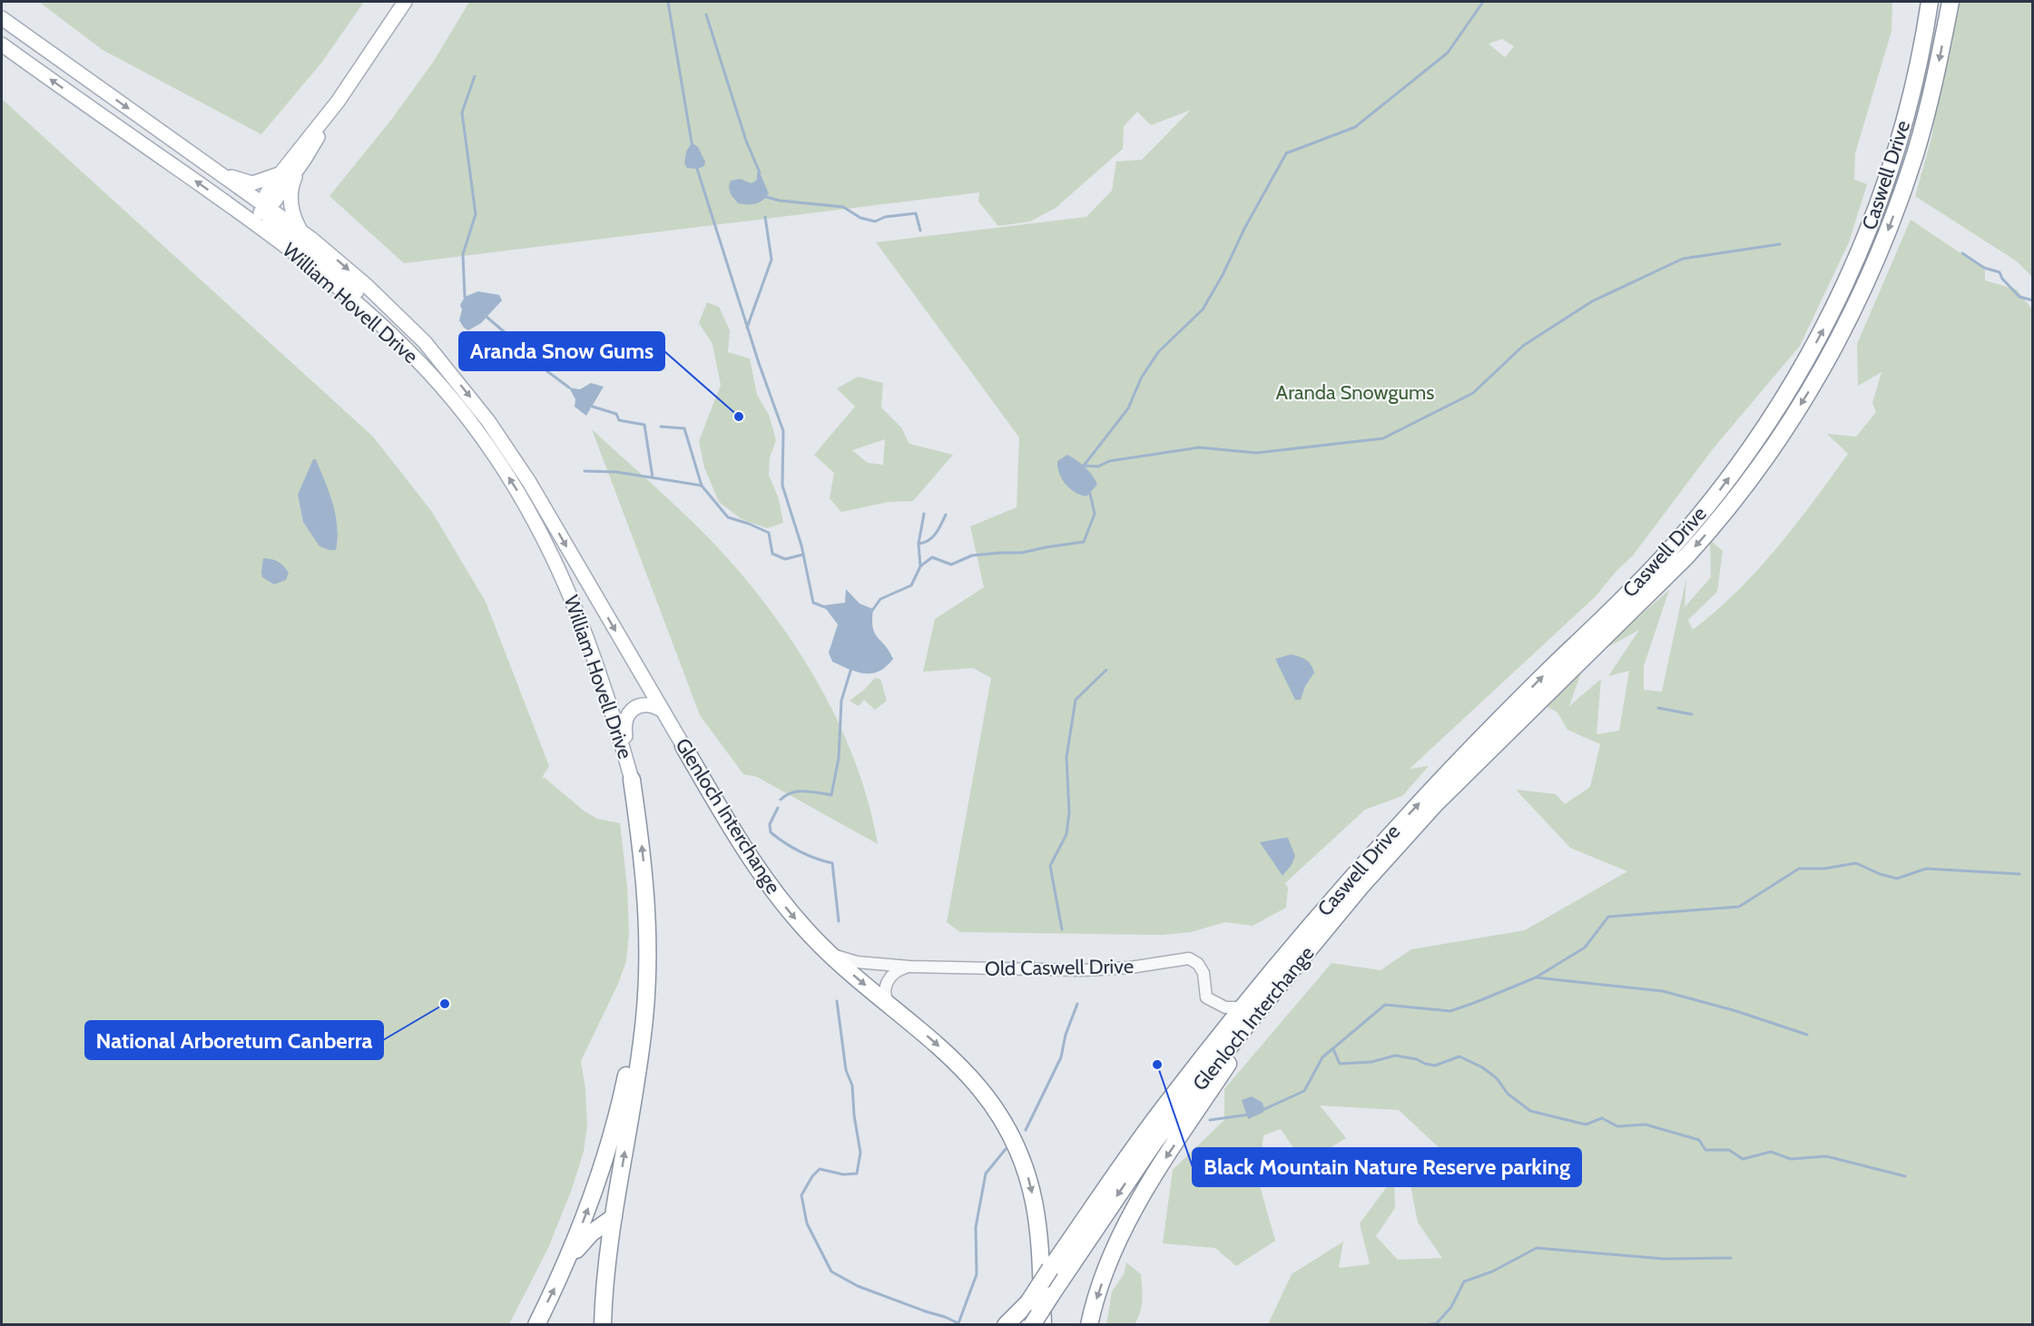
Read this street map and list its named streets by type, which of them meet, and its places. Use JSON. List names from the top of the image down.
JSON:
{
  "streets": {
    "highway": ["Caswell Drive", "Glenloch Interchange"],
    "main road": ["William Hovell Drive"],
    "street": ["Old Caswell Drive"]
  },
  "crossings": [
    ["Caswell Drive", "Glenloch Interchange"],
    ["Caswell Drive", "Old Caswell Drive"],
    ["William Hovell Drive", "Glenloch Interchange"],
    ["Glenloch Interchange", "Old Caswell Drive"]
  ],
  "one_way": ["Glenloch Interchange"],
  "parks": ["Aranda Snowgums"],
  "places": ["Aranda Snow Gums", "National Arboretum Canberra", "Black Mountain Nature Reserve parking"]
}
